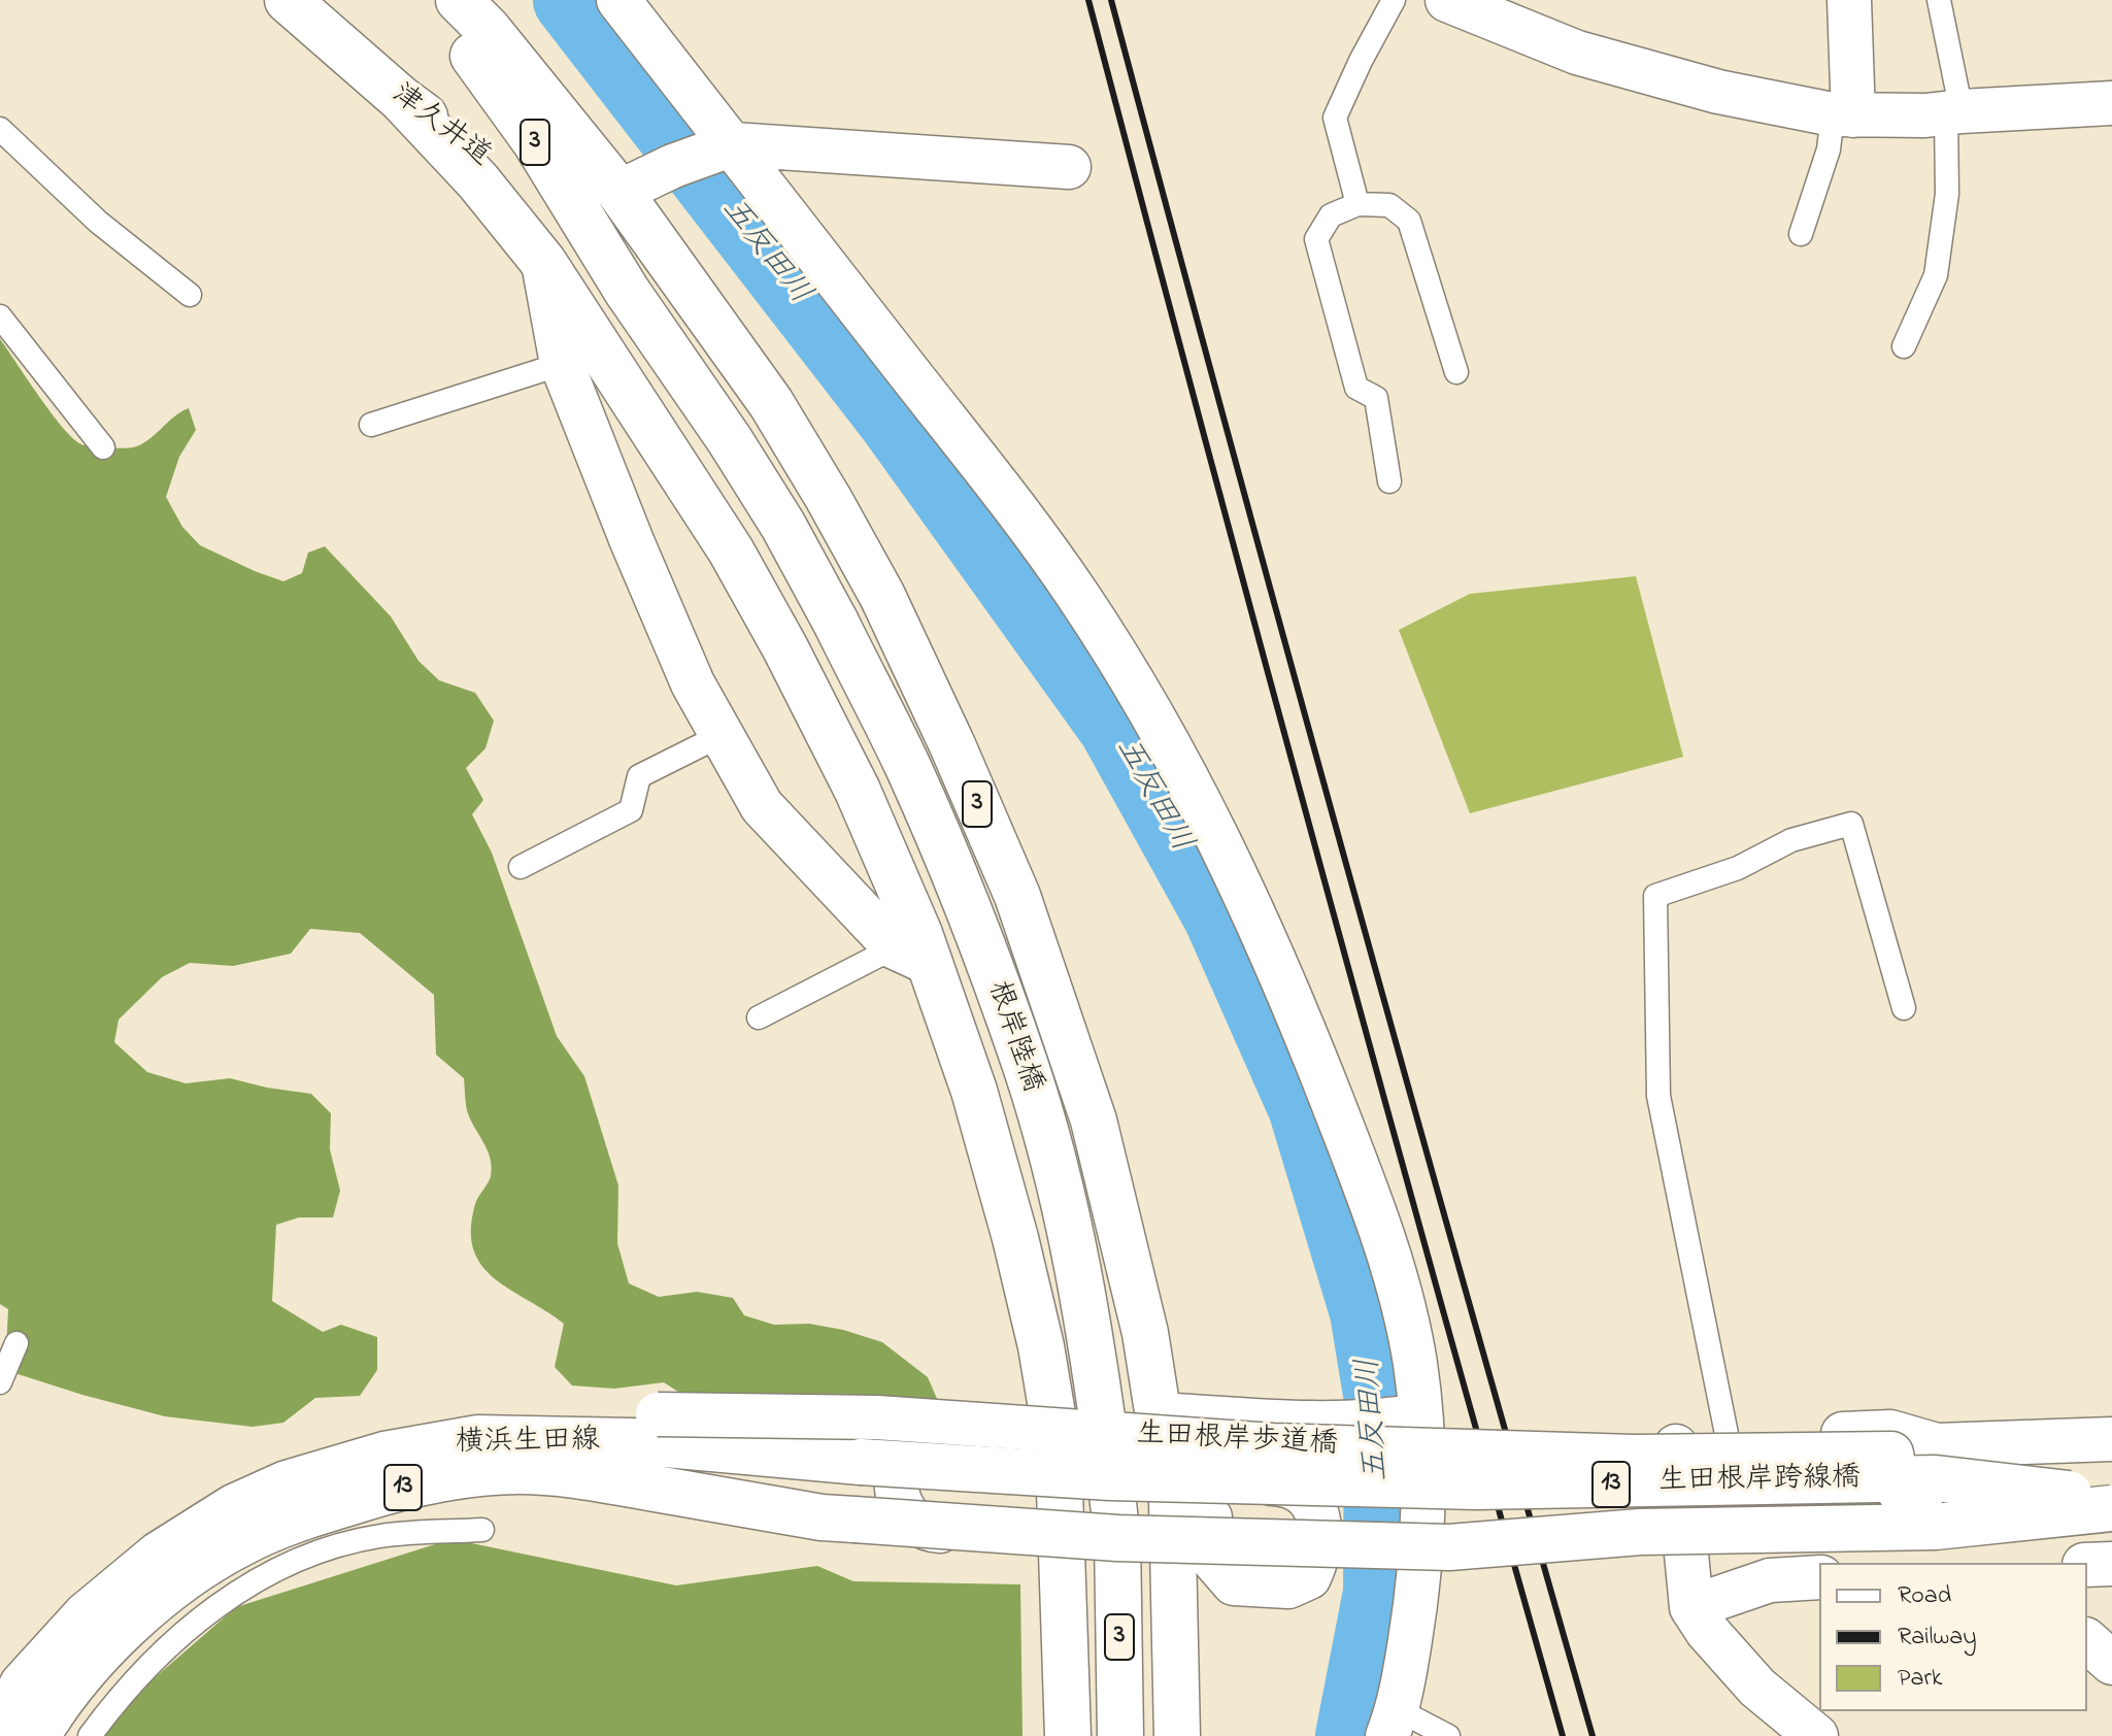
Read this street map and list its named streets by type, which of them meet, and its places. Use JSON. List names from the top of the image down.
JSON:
{
  "streets": {
    "main road": [
      "津久井道",
      "3",
      "根岸陸橋",
      "横浜生田線",
      "生田根岸跨線橋",
      "13"
    ],
    "street": ["生田根岸歩道橋"]
  },
  "crossings": [
    ["津久井道", "3"],
    ["津久井道", "根岸陸橋"],
    ["根岸陸橋", "横浜生田線"],
    ["根岸陸橋", "生田根岸跨線橋"],
    ["横浜生田線", "生田根岸跨線橋"]
  ],
  "water": ["五反田川"],
  "legend": ["Road", "Railway", "Park"]
}
